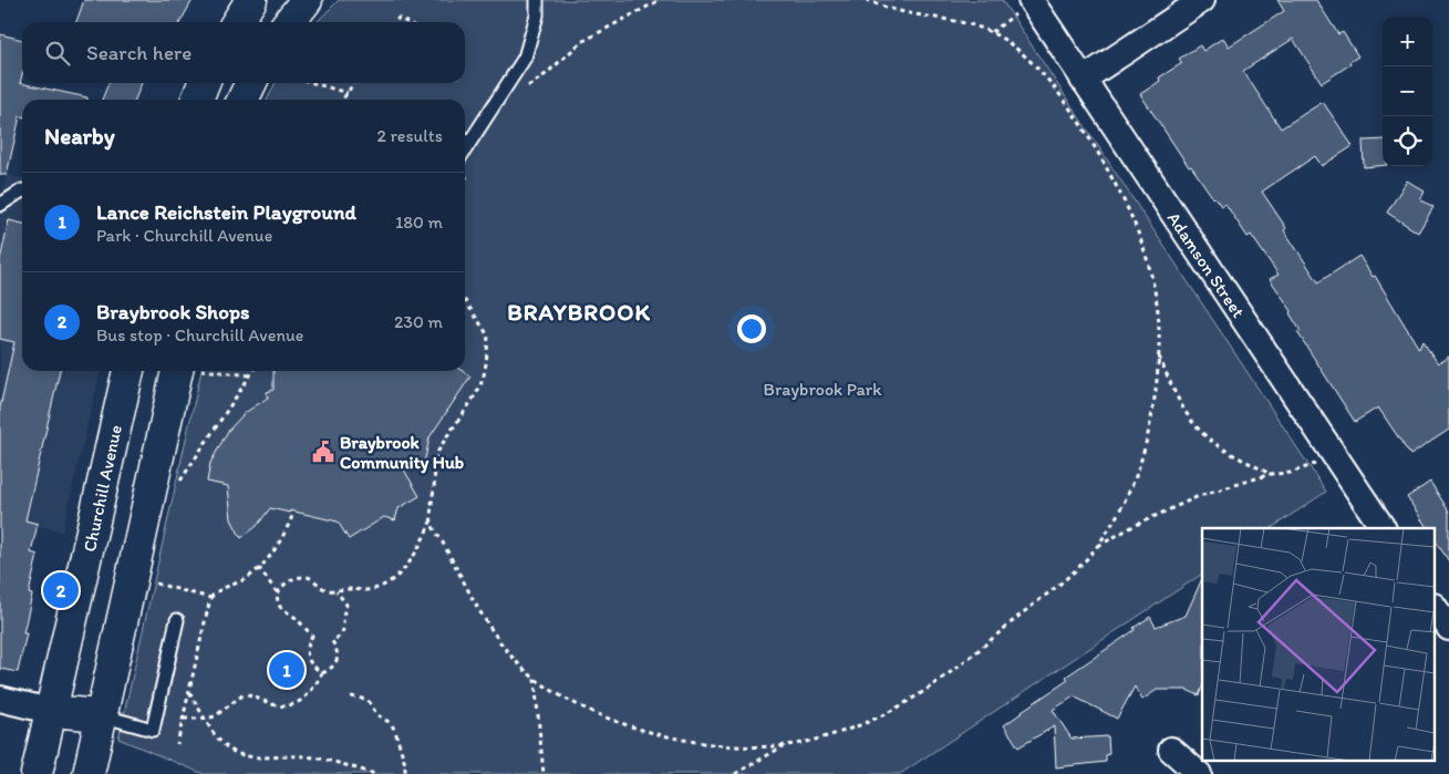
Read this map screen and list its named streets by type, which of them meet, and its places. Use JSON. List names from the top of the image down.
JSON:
{
  "streets": {
    "main road": ["Churchill Avenue"],
    "street": ["Adamson Street"]
  },
  "districts": ["BRAYBROOK"],
  "parks": ["Braybrook Park"],
  "places": {
    "public building": ["Braybrook Community Hub"]
  },
  "page": {
    "map_buttons": ["+", "−"],
    "search": "Search here",
    "heading": ["Nearby", "2 results"],
    "list": [
      {
        "mark": "1",
        "name": "Lance Reichstein Playground",
        "note": "Park · Churchill Avenue",
        "value": "180 m"
      },
      {
        "mark": "2",
        "name": "Braybrook Shops",
        "note": "Bus stop · Churchill Avenue",
        "value": "230 m"
      }
    ],
    "pins": ["2", "1"]
  }
}
